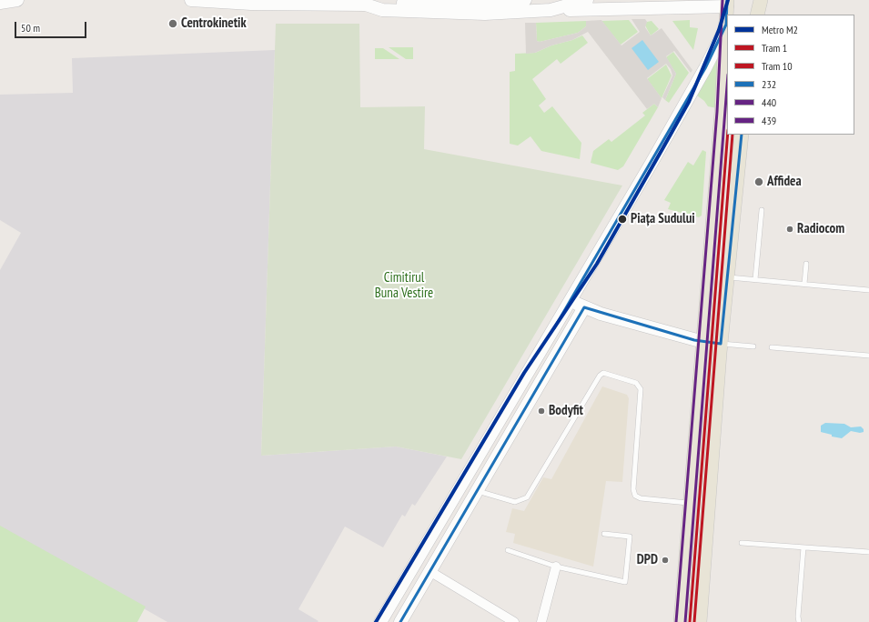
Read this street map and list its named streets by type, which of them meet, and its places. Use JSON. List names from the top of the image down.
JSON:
{
  "parks": ["Cimitirul Buna Vestire"],
  "places": [
    "Centrokinetik",
    "Affidea",
    "Piața Sudului",
    "Radiocom",
    "Bodyfit",
    "DPD"
  ],
  "lines": [
    "metro line M2",
    "transit line 232",
    "transit line 439",
    "transit line 440",
    "tram line 1",
    "tram line 10"
  ],
  "legend": [
    "Metro M2",
    "Tram 1",
    "Tram 10",
    "232",
    "440",
    "439"
  ],
  "scale_bar": "50 m"
}
